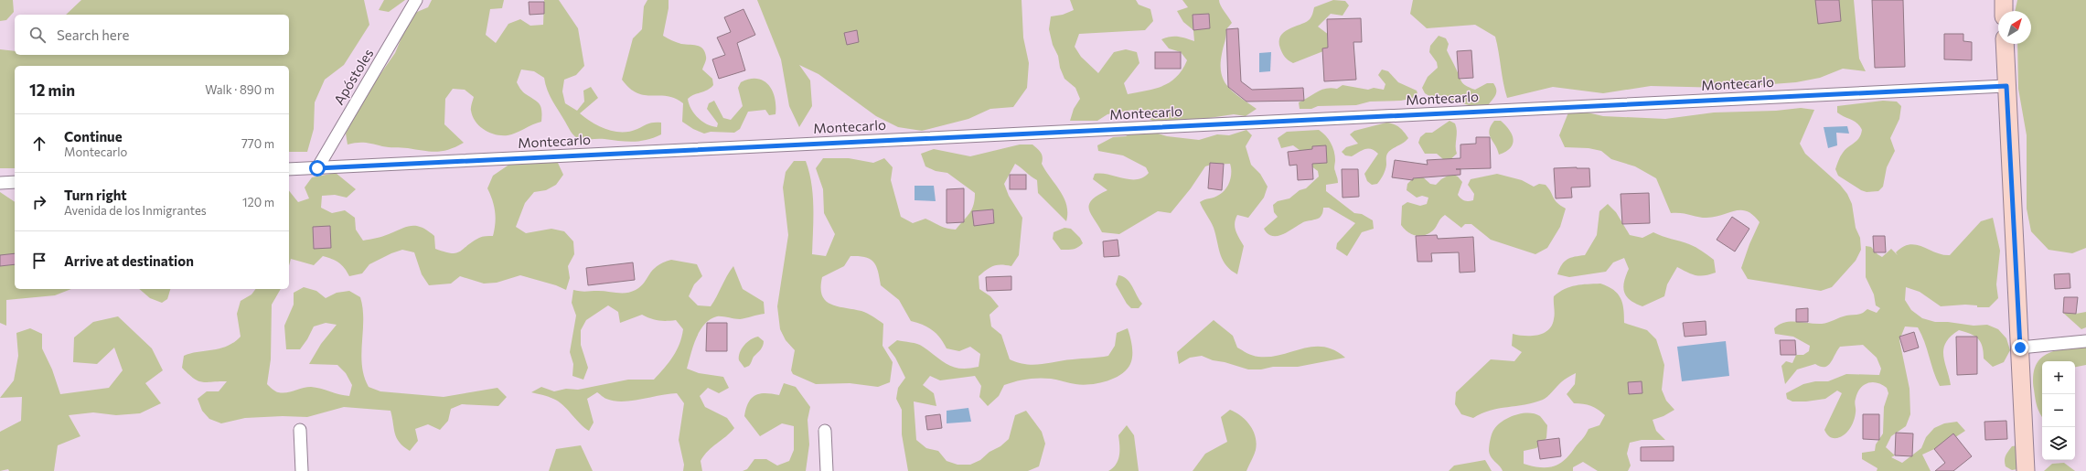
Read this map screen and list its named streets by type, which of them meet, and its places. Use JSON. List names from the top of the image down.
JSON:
{
  "streets": {
    "street": ["Apóstoles", "Montecarlo"]
  },
  "crossings": [
    ["Apóstoles", "Montecarlo"]
  ],
  "north": "top right",
  "page": {
    "search": "Search here",
    "heading": ["12 min", "Walk · 890 m"],
    "list": [
      ["Continue", "Montecarlo", "770 m"],
      ["Turn right", "Avenida de los Inmigrantes", "120 m"],
      "Arrive at destination"
    ],
    "map_buttons": ["+", "−"]
  }
}
